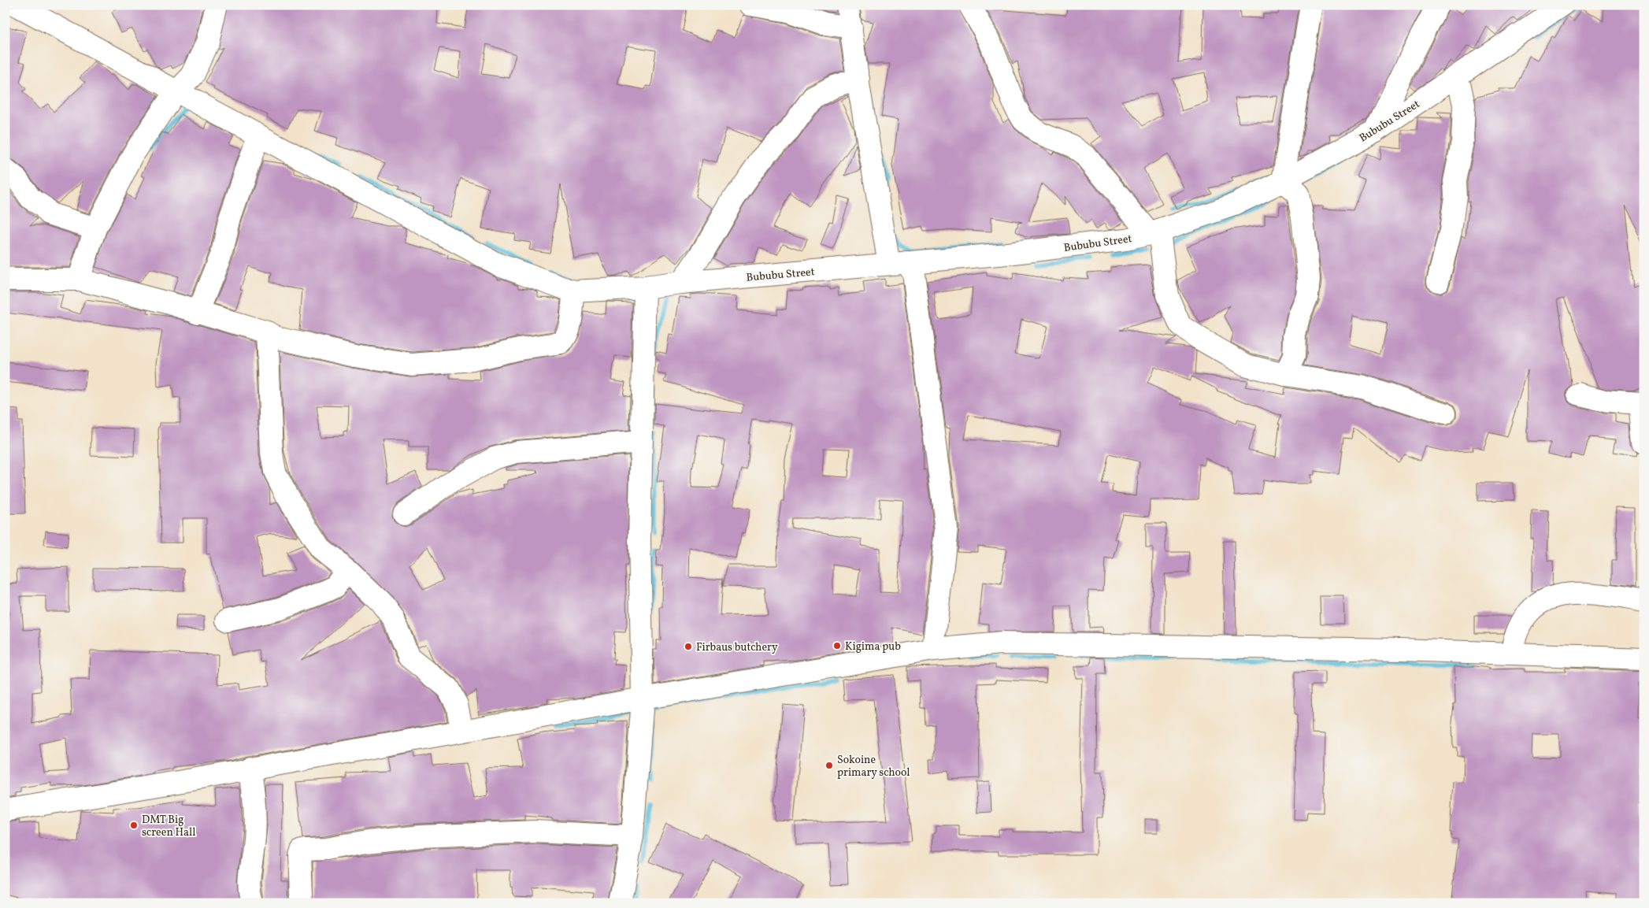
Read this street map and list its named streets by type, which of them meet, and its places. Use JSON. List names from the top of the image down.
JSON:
{
  "streets": {
    "street": ["Bububu Street"]
  },
  "places": [
    "Kigima pub",
    "Firbaus butchery",
    "Sokoine primary school",
    "DMT Big screen Hall"
  ]
}
